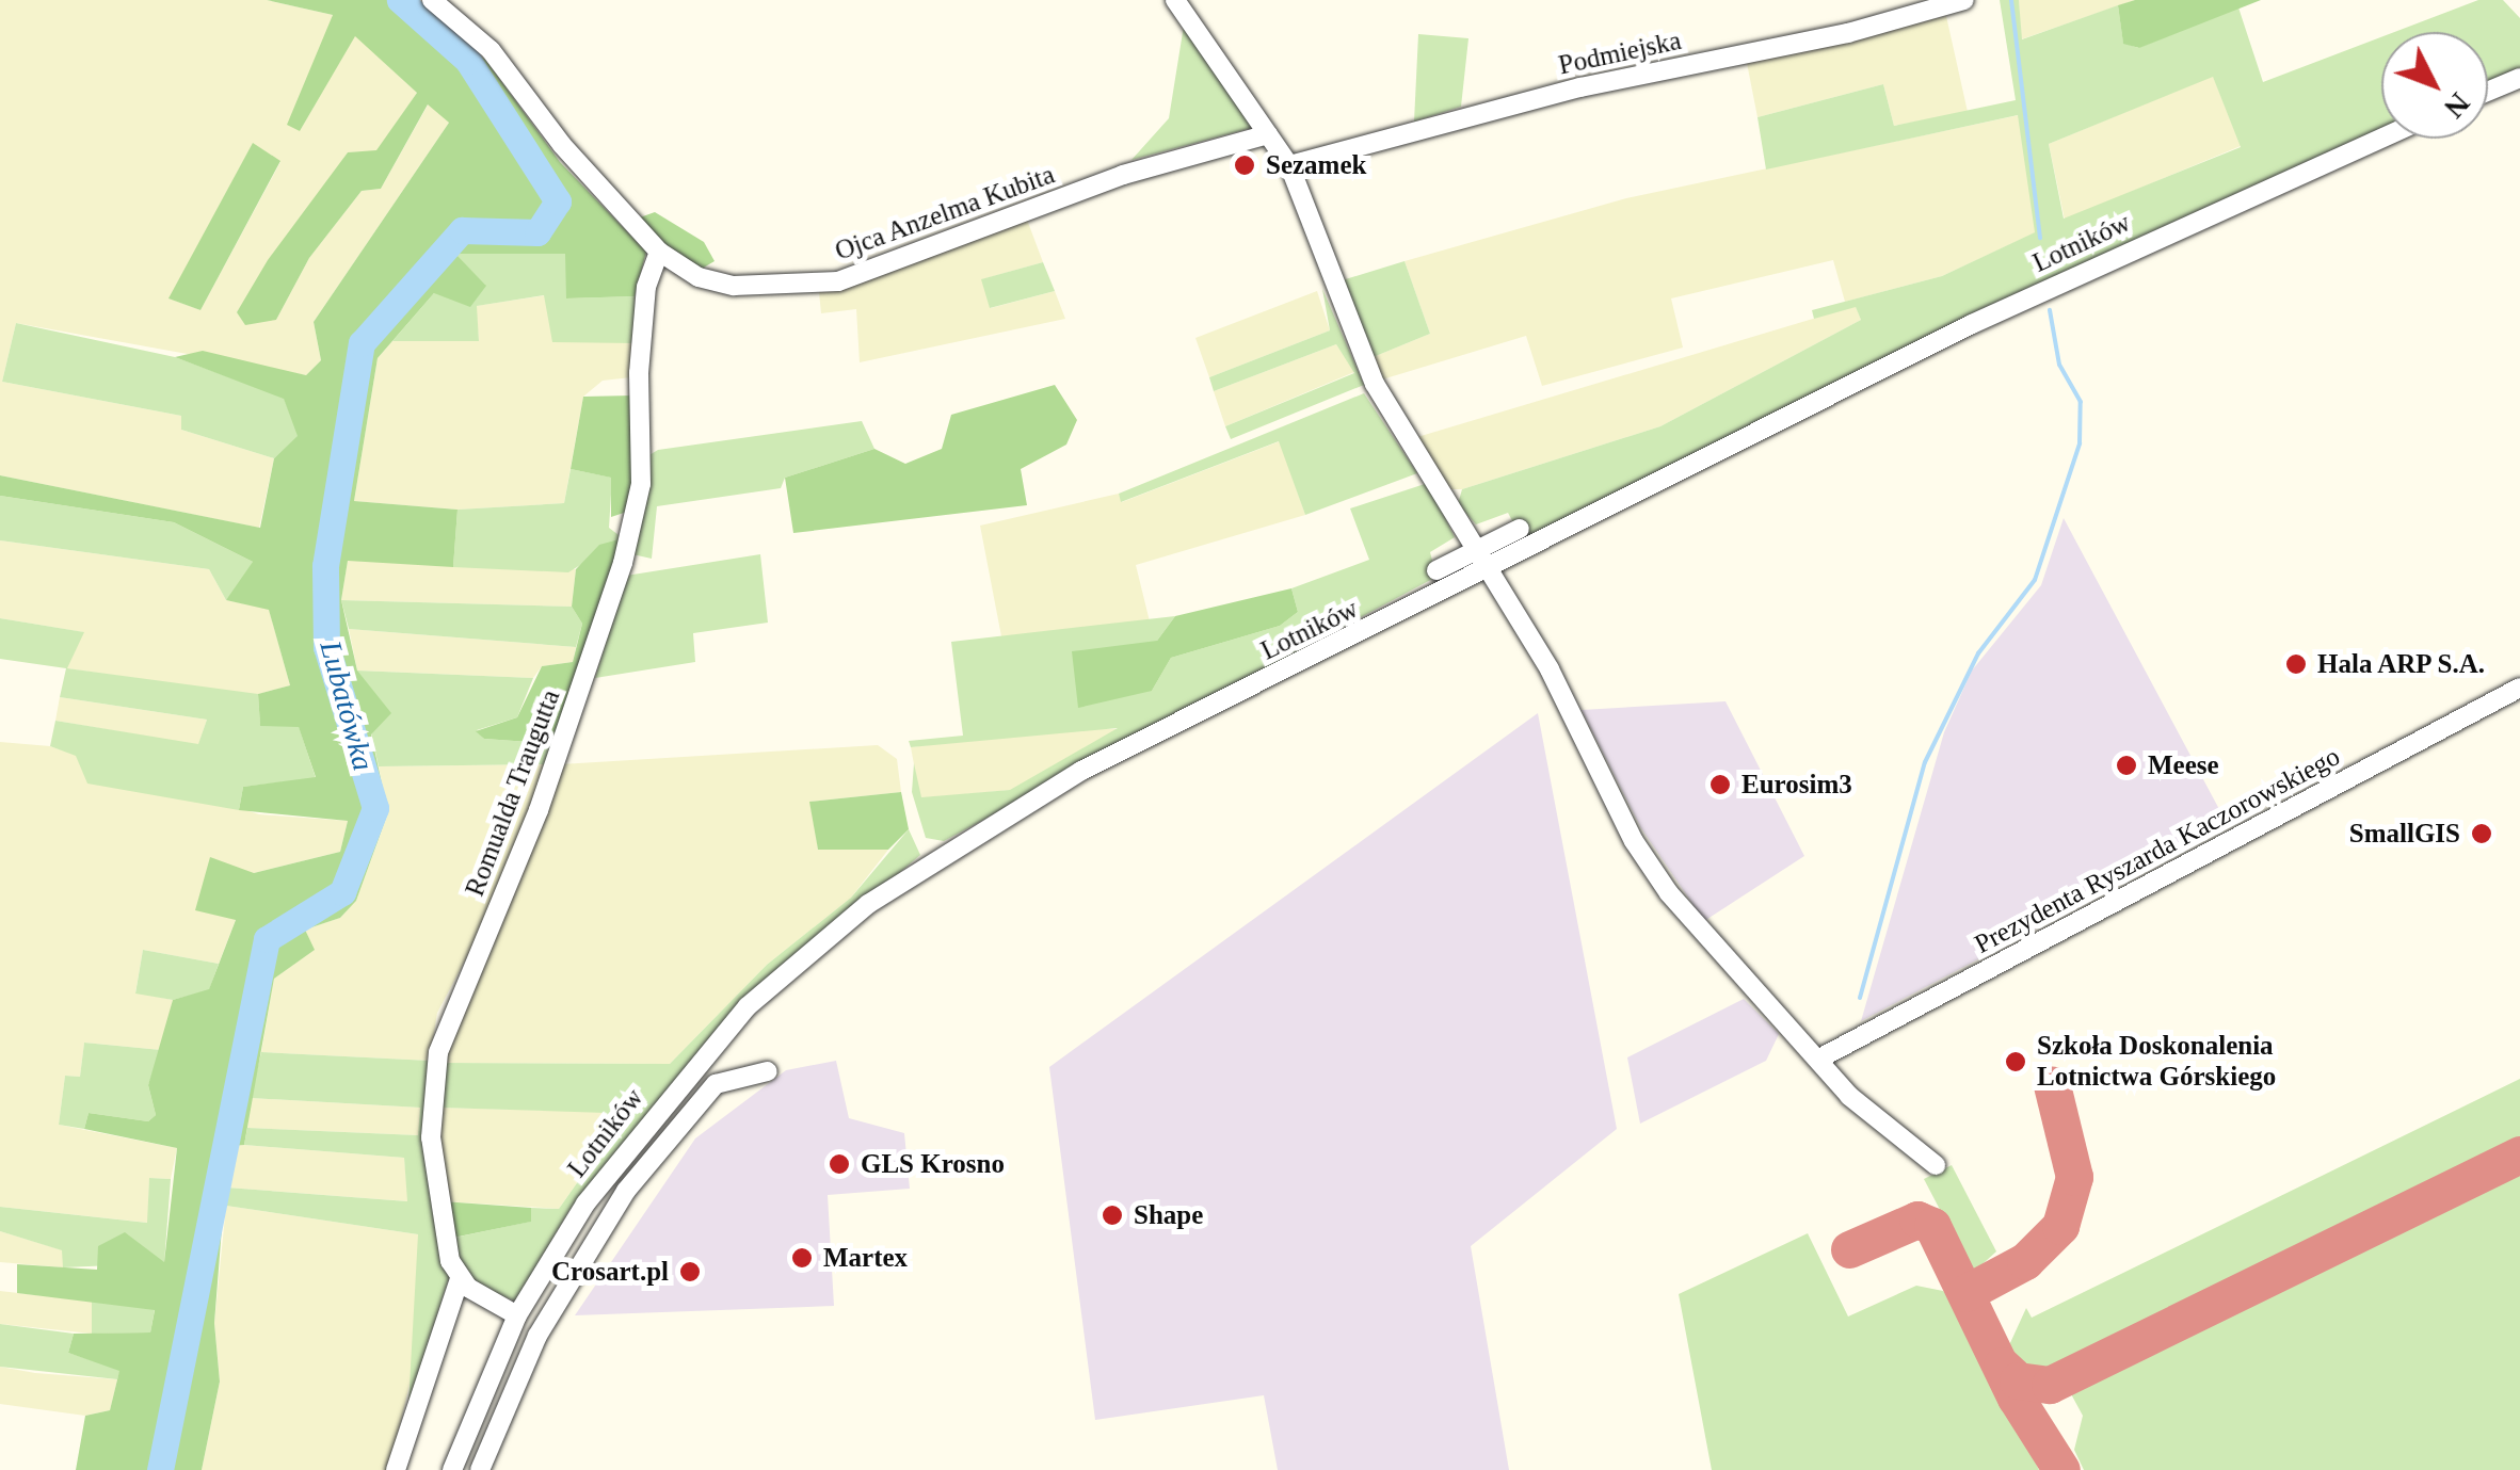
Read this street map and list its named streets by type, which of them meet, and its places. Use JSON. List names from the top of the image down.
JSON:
{
  "streets": {
    "street": [
      "Podmiejska",
      "Ojca Anzelma Kubita",
      "Lotników",
      "Romualda Traugutta",
      "Prezydenta Ryszarda Kaczorowskiego"
    ]
  },
  "crossings": [
    ["Ojca Anzelma Kubita", "Romualda Traugutta"]
  ],
  "water": ["Lubatówka"],
  "places": [
    "Sezamek",
    "Hala ARP S.A.",
    "Meese",
    "Eurosim3",
    "SmallGIS",
    "Szkoła Doskonalenia Lotnictwa Górskiego",
    "GLS Krosno",
    "Shape",
    "Martex",
    "Crosart.pl"
  ],
  "north": "bottom right"
}
